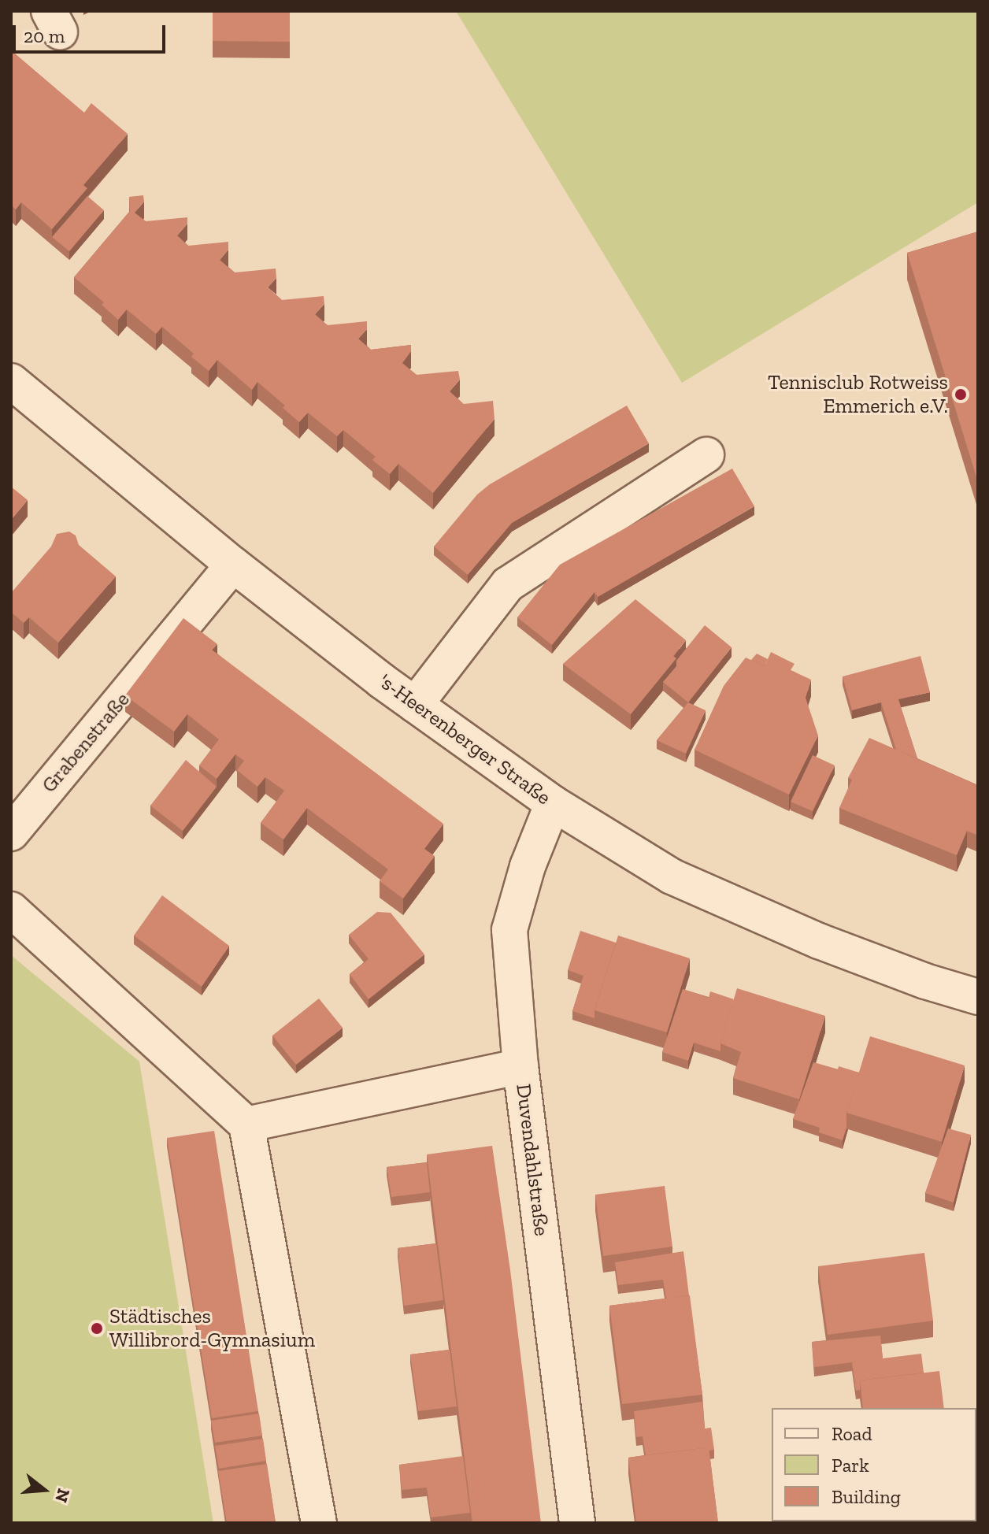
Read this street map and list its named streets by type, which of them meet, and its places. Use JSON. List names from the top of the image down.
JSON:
{
  "streets": {
    "street": ["'s-Heerenberger Straße", "Grabenstraße", "Duvendahlstraße"]
  },
  "crossings": [
    ["'s-Heerenberger Straße", "Grabenstraße"],
    ["'s-Heerenberger Straße", "Duvendahlstraße"]
  ],
  "places": ["Tennisclub Rotweiss Emmerich e.V.", "Städtisches Willibrord-Gymnasium"],
  "legend": ["Road", "Park", "Building"],
  "scale_bar": "20 m",
  "north": "right"
}
